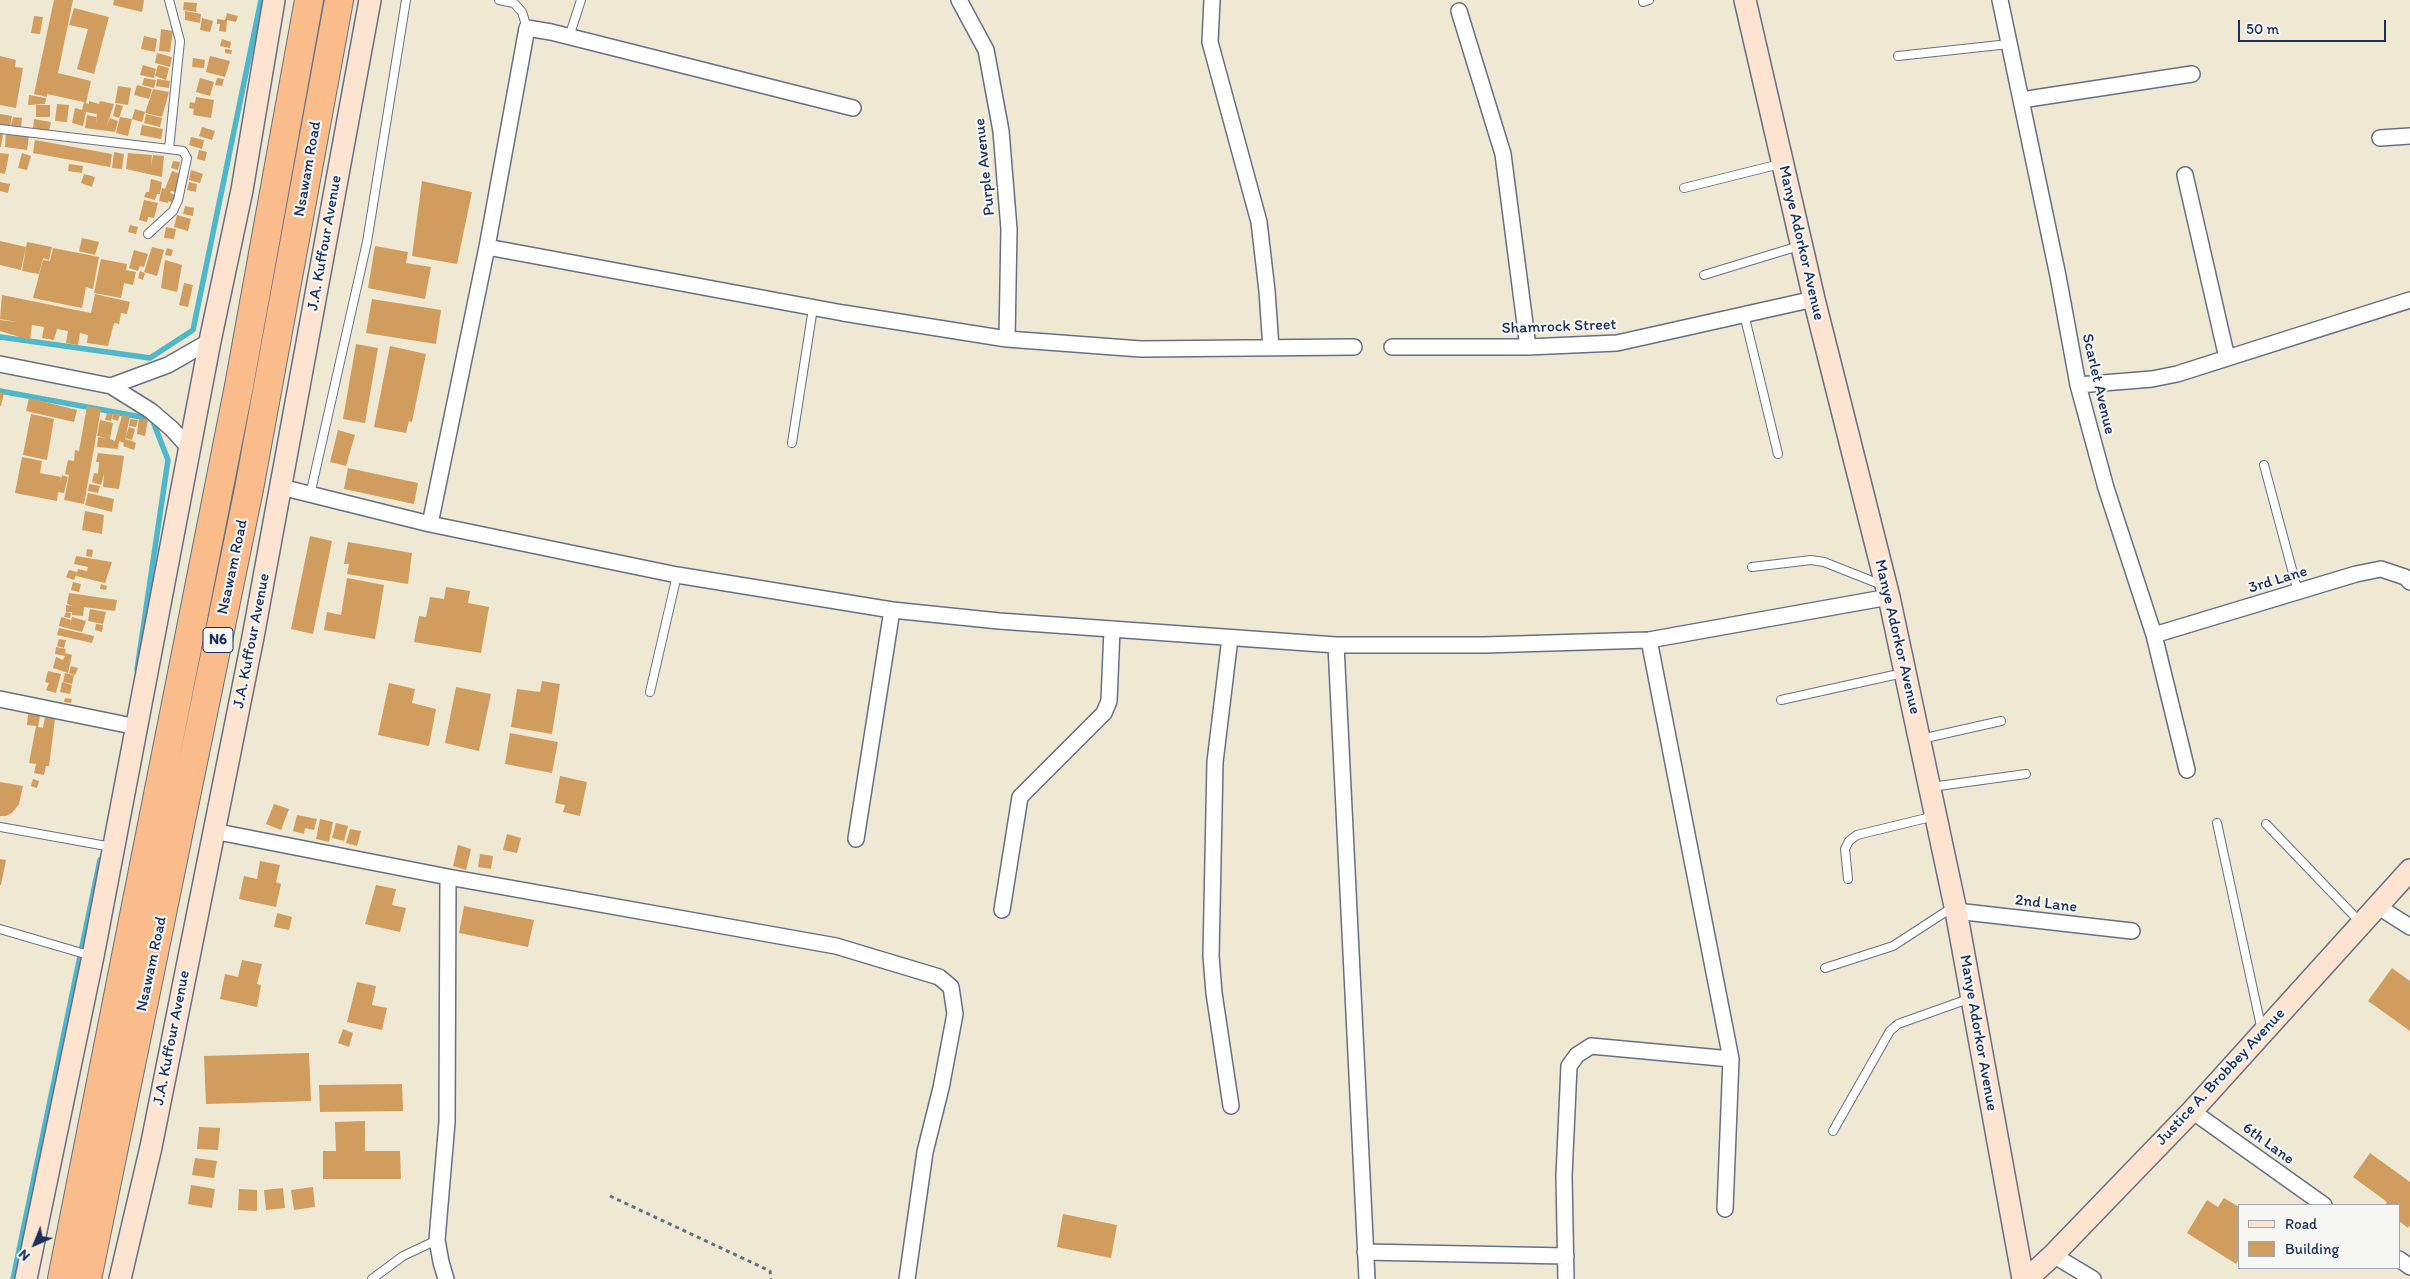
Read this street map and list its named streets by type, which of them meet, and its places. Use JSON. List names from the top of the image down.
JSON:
{
  "streets": {
    "highway": ["Nsawam Road", "N6"],
    "main road": ["J.A. Kuffour Avenue", "Manye Adorkor Avenue", "Justice A. Brobbey Avenue"],
    "street": [
      "Purple Avenue",
      "Shamrock Street",
      "Scarlet Avenue",
      "3rd Lane",
      "2nd Lane",
      "6th Lane"
    ]
  },
  "crossings": [
    ["Manye Adorkor Avenue", "Shamrock Street"],
    ["Manye Adorkor Avenue", "2nd Lane"],
    ["Scarlet Avenue", "3rd Lane"],
    ["Justice A. Brobbey Avenue", "6th Lane"]
  ],
  "legend": ["Road", "Building"],
  "scale_bar": "50 m",
  "north": "bottom left"
}
